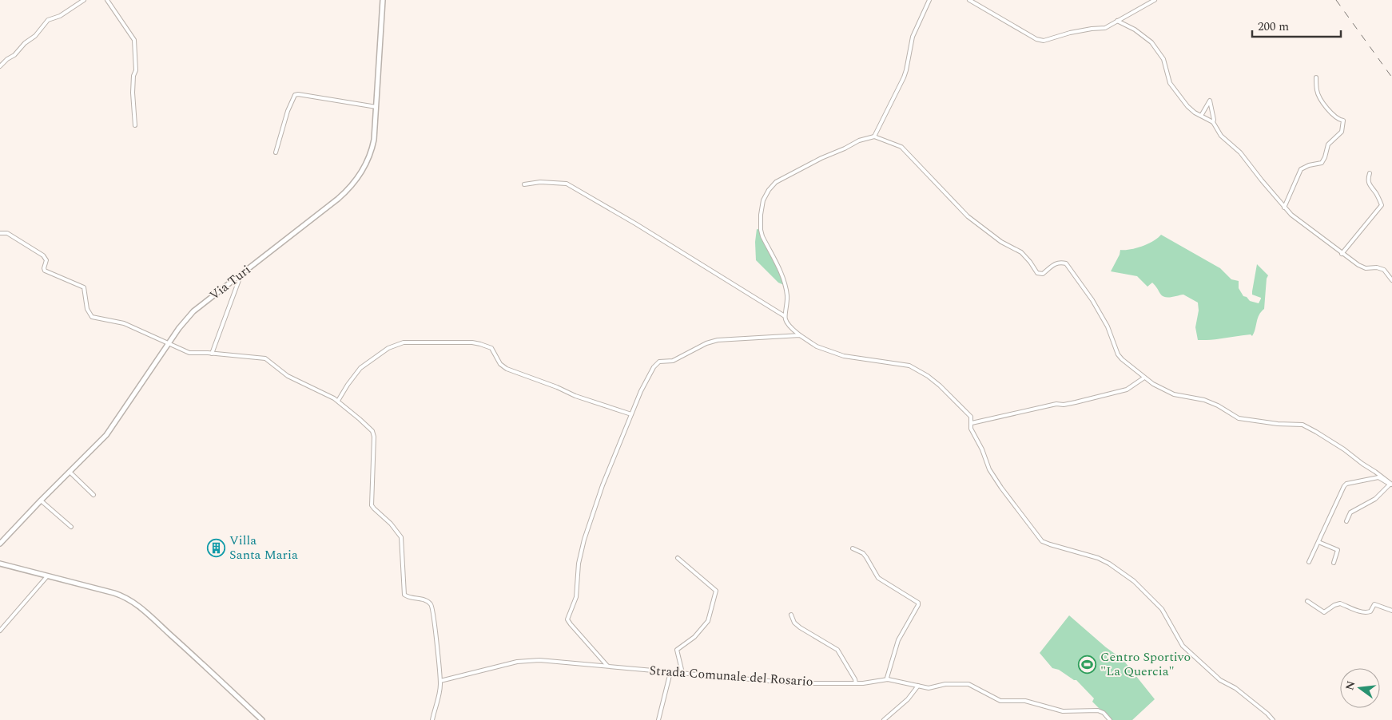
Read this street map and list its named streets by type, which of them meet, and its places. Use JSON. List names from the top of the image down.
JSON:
{
  "streets": {
    "main road": ["Via Turi"],
    "street": ["Strada Comunale del Rosario"]
  },
  "places": {
    "building": ["Villa Santa Maria"],
    "sports": ["Centro Sportivo \"La Quercia\""]
  },
  "scale_bar": "200 m",
  "north": "left"
}
